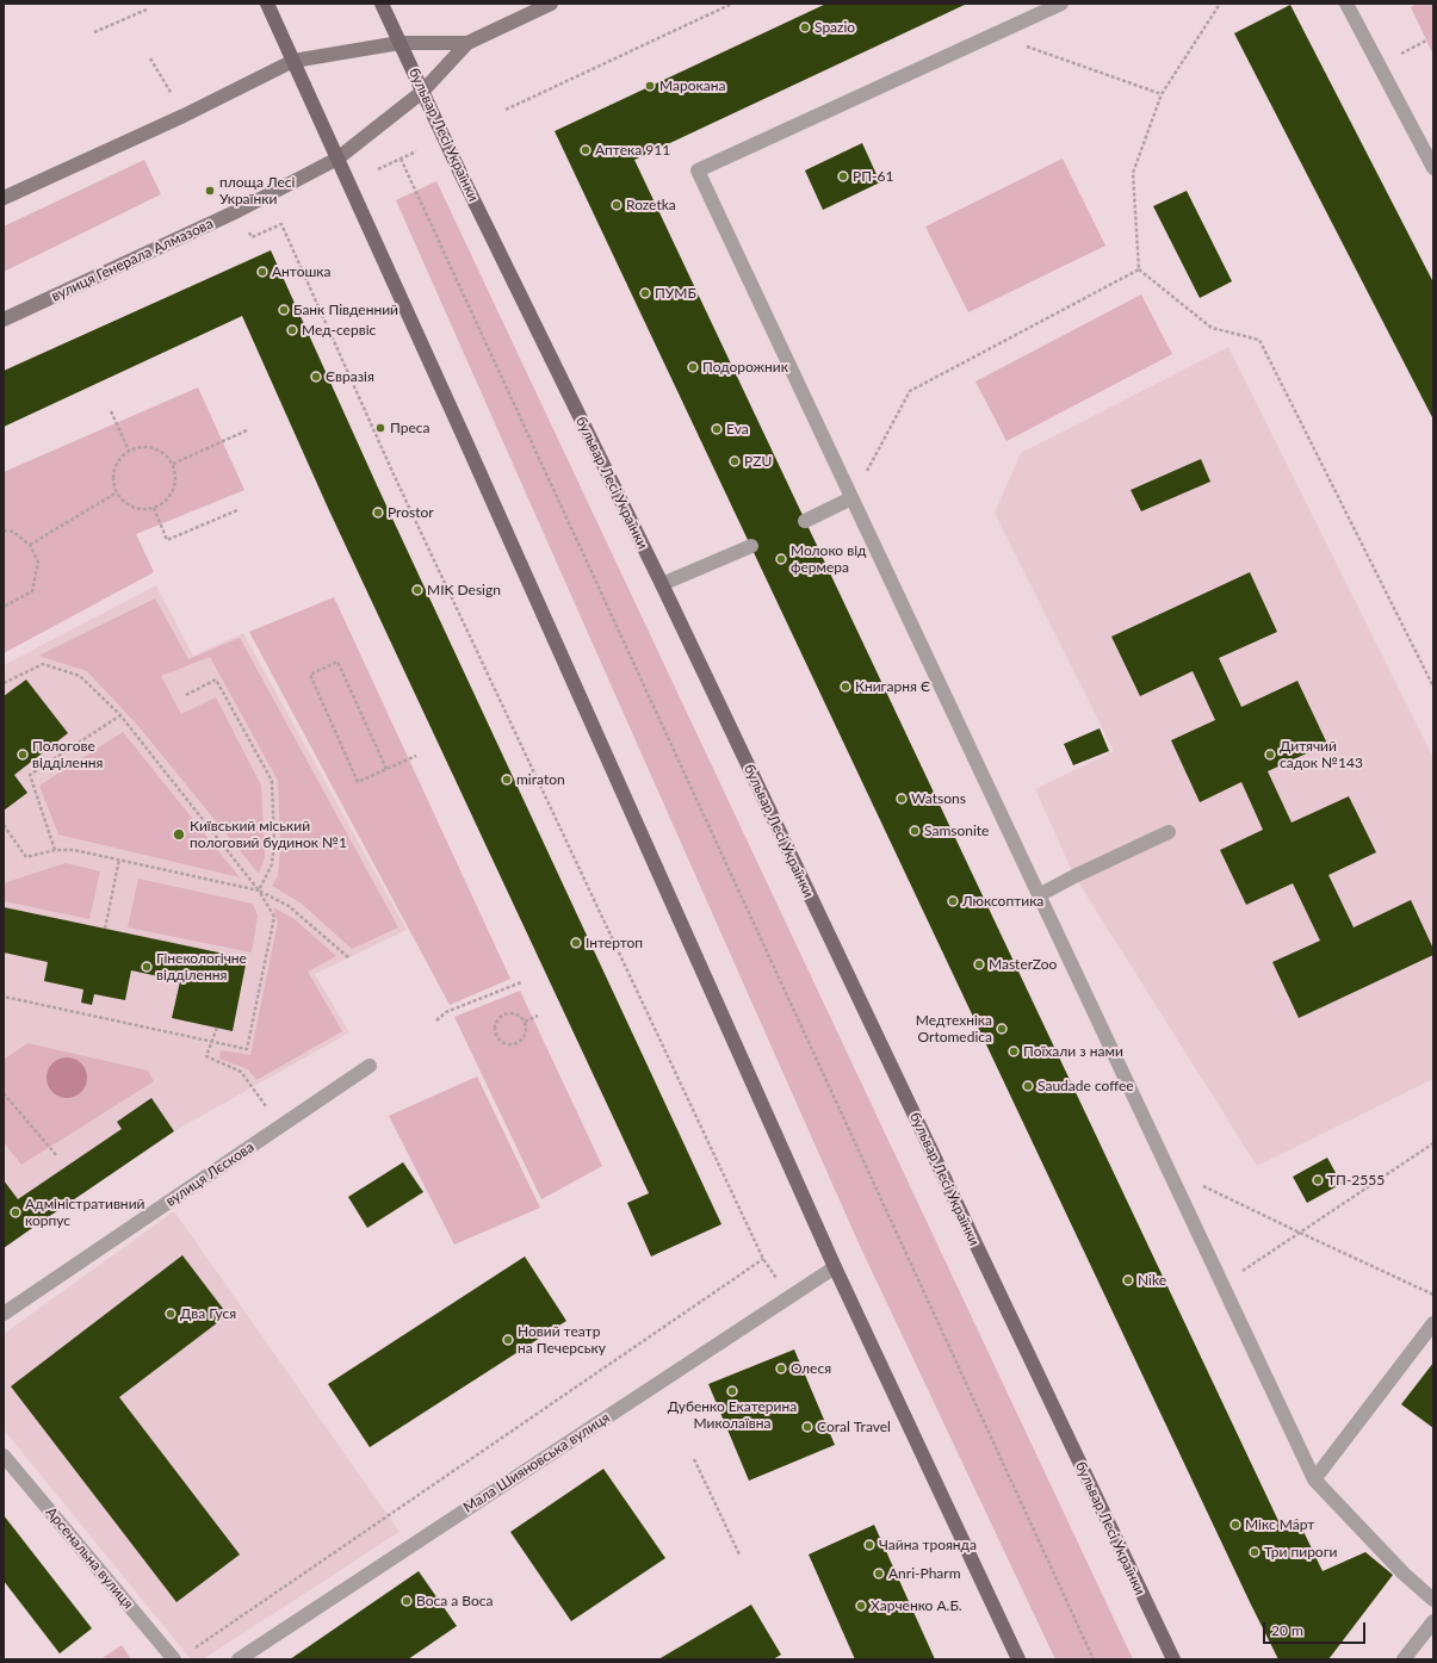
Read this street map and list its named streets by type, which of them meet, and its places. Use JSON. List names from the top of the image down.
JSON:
{
  "streets": {
    "main road": ["бульвар Лесі Українки", "вулиця Генерала Алмазова"],
    "street": ["вулиця Лєскова", "Мала Шияновська вулиця", "Арсенальна вулиця"]
  },
  "places": [
    "Spazio",
    "Марокана",
    "Аптека 911",
    "РП-61",
    "площа Лесі Українки",
    "Rozetka",
    "Антошка",
    "ПУМБ",
    "Банк Пiвденний",
    "Мед-сервіс",
    "Подорожник",
    "Євразія",
    "Преса",
    "Eva",
    "PZU",
    "Prostor",
    "Молоко від фермера",
    "MIK Design",
    "Книгарня Є",
    "Пологове відділення",
    "Дитячий садок №143",
    "miraton",
    "Watsons",
    "Samsonite",
    "Київський міський пологовий будинок №1",
    "Люксоптика",
    "Інтертоп",
    "MasterZoo",
    "Гінекологічне відділення",
    "Медтехніка Ortomedica",
    "Поїхали з нами",
    "Saudade coffee",
    "ТП-2555",
    "Адміністративний корпус",
    "Nike",
    "Два Гуся",
    "Новий театр на Печерську",
    "Олеся",
    "Дубенко Екатерина Миколаївна",
    "Coral Travel",
    "Мікс Март",
    "Чайна троянда",
    "Три пироги",
    "Anri-Pharm",
    "Boca a Boca",
    "Харченко А.Б."
  ],
  "scale_bar": "20 m"
}
